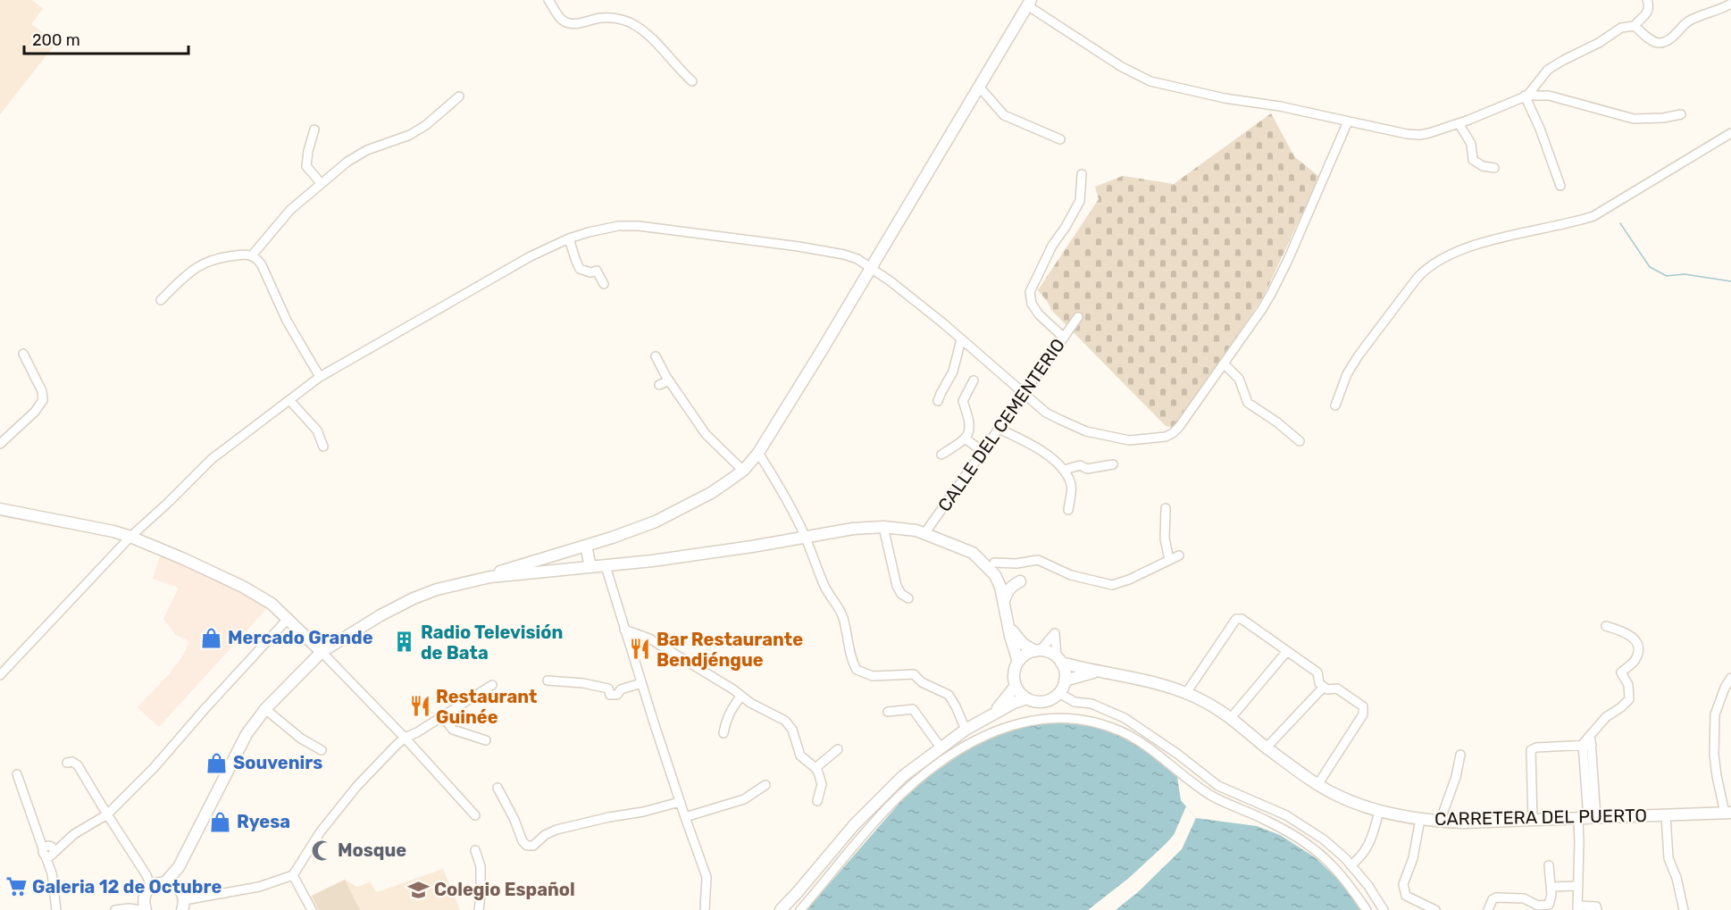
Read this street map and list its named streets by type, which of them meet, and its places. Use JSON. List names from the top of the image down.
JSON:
{
  "streets": {
    "main road": ["CARRETERA DEL PUERTO"],
    "street": ["CALLE DEL CEMENTERIO"]
  },
  "places": {
    "shop": ["Mercado Grande", "Souvenirs", "Ryesa"],
    "building": ["Radio Televisión de Bata"],
    "restaurant": ["Bar Restaurante Bendjéngue", "Restaurant Guinée"],
    "mosque": ["Mosque"],
    "supermarket": ["Galeria 12 de Octubre"],
    "school or university": ["Colegio Español"]
  },
  "scale_bar": "200 m"
}
